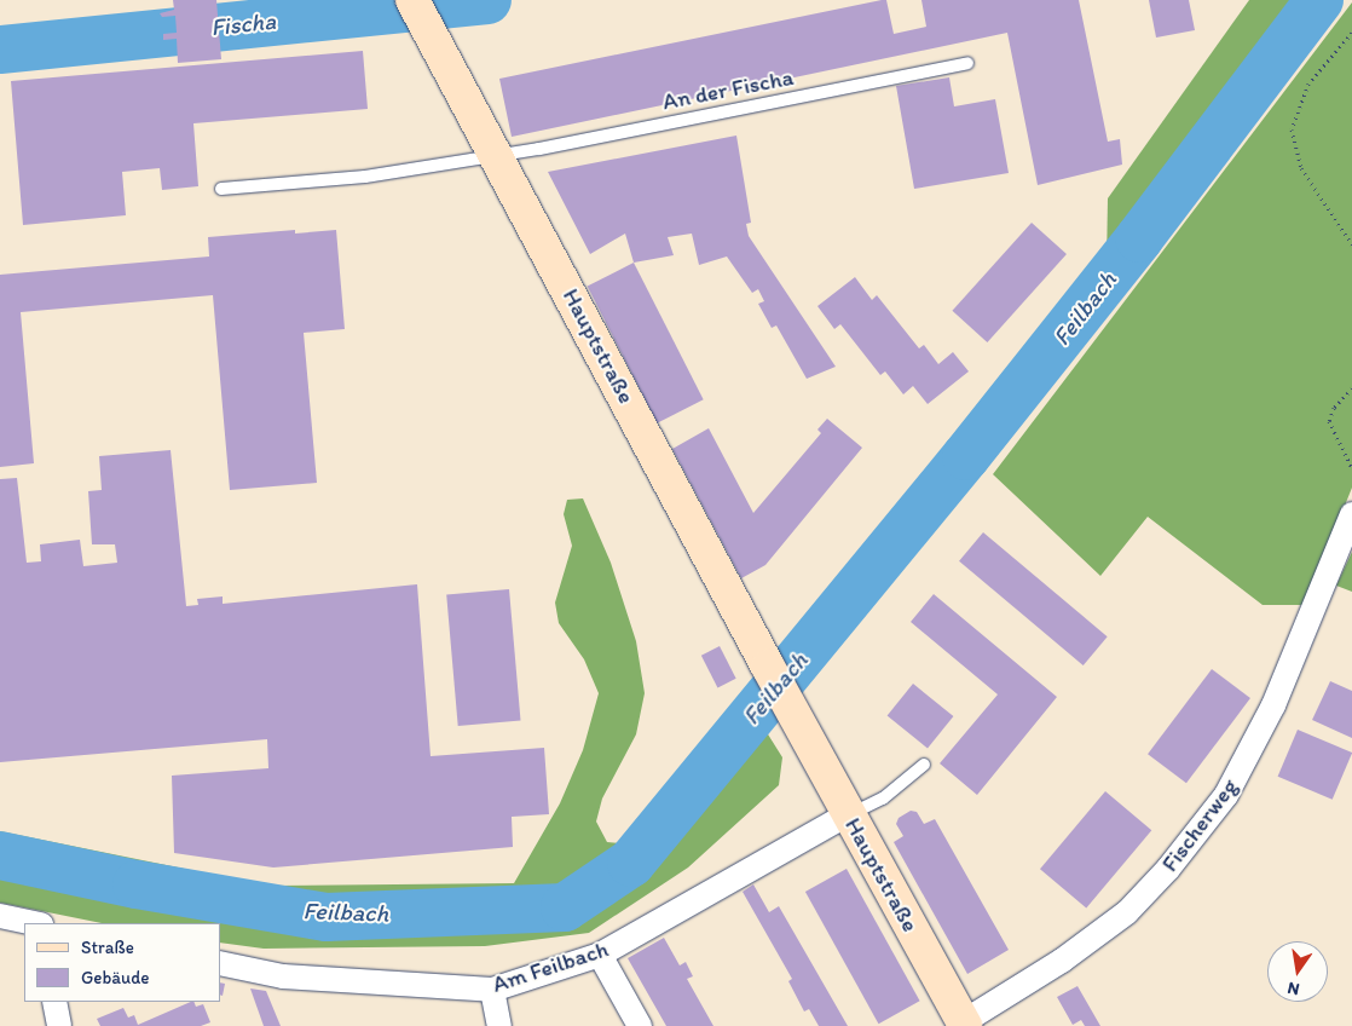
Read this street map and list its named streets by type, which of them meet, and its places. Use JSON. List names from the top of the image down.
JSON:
{
  "streets": {
    "main road": ["Hauptstraße"],
    "street": ["Fischerweg", "Am Feilbach"],
    "lane": ["An der Fischa"]
  },
  "crossings": [
    ["An der Fischa", "Hauptstraße"],
    ["Hauptstraße", "Fischerweg"],
    ["Hauptstraße", "Am Feilbach"]
  ],
  "water": ["Fischa", "Feilbach"],
  "legend": ["Straße", "Gebäude"],
  "north": "bottom"
}
